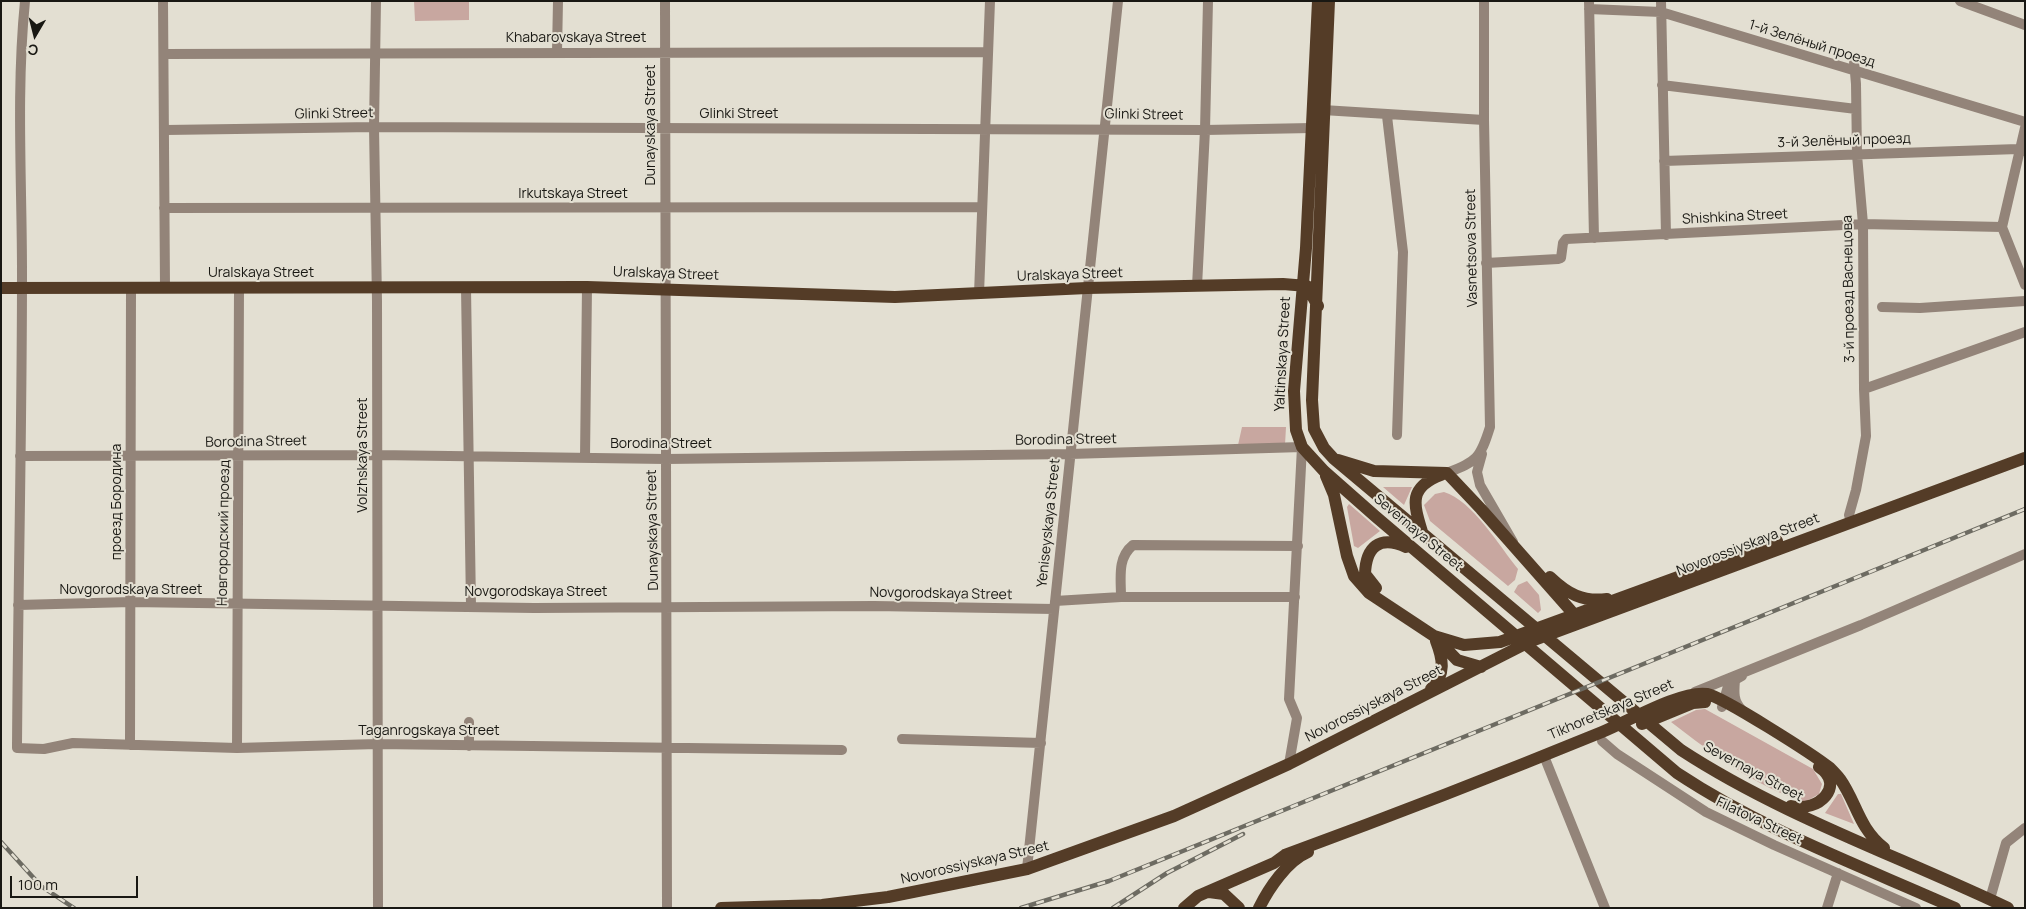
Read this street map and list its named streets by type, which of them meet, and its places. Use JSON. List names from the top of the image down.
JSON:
{
  "streets": {
    "main road": [
      "Uralskaya Street",
      "Yaltinskaya Street",
      "Severnaya Street",
      "Novorossiyskaya Street",
      "Tikhoretskaya Street"
    ],
    "street": [
      "Khabarovskaya Street",
      "1-й Зелёный проезд",
      "Glinki Street",
      "Dunayskaya Street",
      "3-й Зелёный проезд",
      "Irkutskaya Street",
      "Shishkina Street",
      "Vasnetsova Street",
      "3-й проезд Васнецова",
      "Borodina Street",
      "Volzhskaya Street",
      "проезд Бородина",
      "Yeniseyskaya Street",
      "Новгородский проезд",
      "Novgorodskaya Street",
      "Taganrogskaya Street",
      "Filatova Street"
    ]
  },
  "crossings": [
    ["Khabarovskaya Street", "Dunayskaya Street"],
    ["Khabarovskaya Street", "Volzhskaya Street"],
    ["1-й Зелёный проезд", "3-й проезд Васнецова"],
    ["Glinki Street", "Dunayskaya Street"],
    ["Glinki Street", "Yaltinskaya Street"],
    ["Glinki Street", "Volzhskaya Street"],
    ["Glinki Street", "Yeniseyskaya Street"],
    ["Dunayskaya Street", "Irkutskaya Street"],
    ["Dunayskaya Street", "Uralskaya Street"],
    ["Dunayskaya Street", "Borodina Street"],
    ["Dunayskaya Street", "Novgorodskaya Street"],
    ["Dunayskaya Street", "Taganrogskaya Street"],
    ["3-й Зелёный проезд", "3-й проезд Васнецова"],
    ["Irkutskaya Street", "Volzhskaya Street"],
    ["Shishkina Street", "Vasnetsova Street"],
    ["Shishkina Street", "3-й проезд Васнецова"],
    ["Vasnetsova Street", "Severnaya Street"],
    ["Uralskaya Street", "Yaltinskaya Street"],
    ["Uralskaya Street", "Volzhskaya Street"],
    ["Uralskaya Street", "проезд Бородина"],
    ["Uralskaya Street", "Yeniseyskaya Street"],
    ["Uralskaya Street", "Новгородский проезд"],
    ["3-й проезд Васнецова", "Novorossiyskaya Street"],
    ["Yaltinskaya Street", "Borodina Street"],
    ["Yaltinskaya Street", "Severnaya Street"],
    ["Yaltinskaya Street", "Novorossiyskaya Street"],
    ["Yaltinskaya Street", "Novgorodskaya Street"],
    ["Borodina Street", "Volzhskaya Street"],
    ["Borodina Street", "проезд Бородина"],
    ["Borodina Street", "Yeniseyskaya Street"],
    ["Borodina Street", "Новгородский проезд"],
    ["Borodina Street", "Severnaya Street"],
    ["Volzhskaya Street", "Novgorodskaya Street"],
    ["Volzhskaya Street", "Taganrogskaya Street"],
    ["проезд Бородина", "Novgorodskaya Street"],
    ["проезд Бородина", "Taganrogskaya Street"],
    ["Yeniseyskaya Street", "Novorossiyskaya Street"],
    ["Yeniseyskaya Street", "Novgorodskaya Street"],
    ["Новгородский проезд", "Novgorodskaya Street"],
    ["Новгородский проезд", "Taganrogskaya Street"],
    ["Severnaya Street", "Novorossiyskaya Street"],
    ["Novgorodskaya Street", "Taganrogskaya Street"],
    ["Tikhoretskaya Street", "Filatova Street"]
  ],
  "scale_bar": "100 m",
  "north": "bottom"
}
